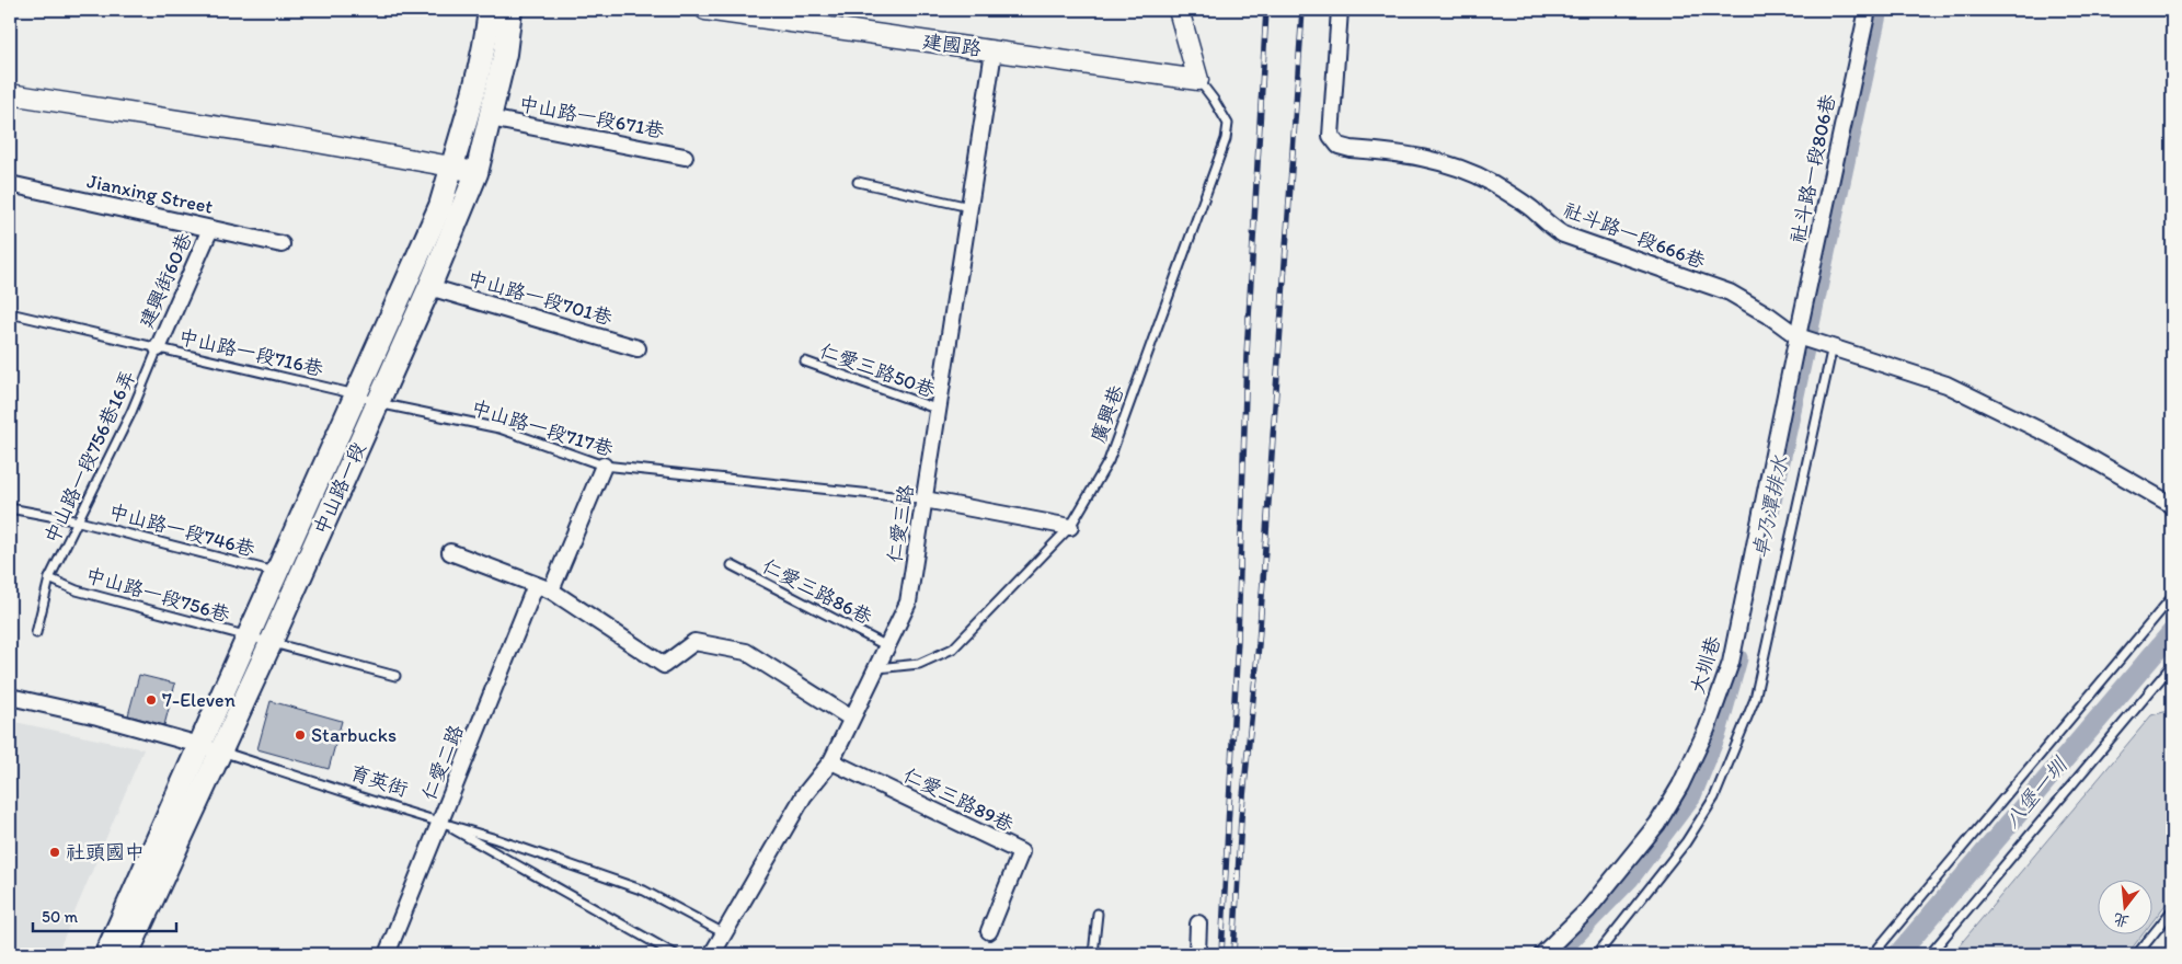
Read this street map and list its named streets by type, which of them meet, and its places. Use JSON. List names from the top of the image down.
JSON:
{
  "streets": {
    "main road": ["中山路一段"],
    "street": [
      "建國路",
      "中山路一段671巷",
      "社斗路一段806巷",
      "Jianxing Street",
      "社斗路一段666巷",
      "建興街60巷",
      "中山路一段701巷",
      "仁愛三路",
      "大圳巷",
      "仁愛二路",
      "育英街",
      "仁愛三路89巷"
    ],
    "lane": [
      "中山路一段716巷",
      "仁愛三路50巷",
      "廣興巷",
      "中山路一段717巷",
      "中山路一段756巷16弄",
      "中山路一段746巷",
      "仁愛三路86巷",
      "中山路一段756巷"
    ]
  },
  "crossings": [
    ["建國路", "廣興巷"],
    ["建國路", "仁愛三路"],
    ["中山路一段671巷", "中山路一段"],
    ["社斗路一段806巷", "社斗路一段666巷"],
    ["社斗路一段806巷", "大圳巷"],
    ["Jianxing Street", "建興街60巷"],
    ["社斗路一段666巷", "大圳巷"],
    ["建興街60巷", "中山路一段716巷"],
    ["建興街60巷", "中山路一段756巷16弄"],
    ["中山路一段701巷", "中山路一段"],
    ["中山路一段716巷", "中山路一段717巷"],
    ["中山路一段716巷", "中山路一段756巷16弄"],
    ["中山路一段716巷", "中山路一段"],
    ["仁愛三路50巷", "仁愛三路"],
    ["廣興巷", "仁愛三路"],
    ["中山路一段717巷", "中山路一段"],
    ["中山路一段717巷", "仁愛三路"],
    ["中山路一段756巷16弄", "中山路一段746巷"],
    ["中山路一段756巷16弄", "中山路一段756巷"],
    ["中山路一段", "中山路一段746巷"],
    ["中山路一段", "中山路一段756巷"],
    ["中山路一段", "育英街"],
    ["仁愛三路", "仁愛三路86巷"],
    ["仁愛三路", "育英街"],
    ["仁愛三路", "仁愛三路89巷"],
    ["仁愛二路", "育英街"]
  ],
  "water": ["卓乃潭排水", "八堡一圳"],
  "places": ["7-Eleven", "Starbucks", "社頭國中"],
  "scale_bar": "50 m",
  "north": "bottom"
}
